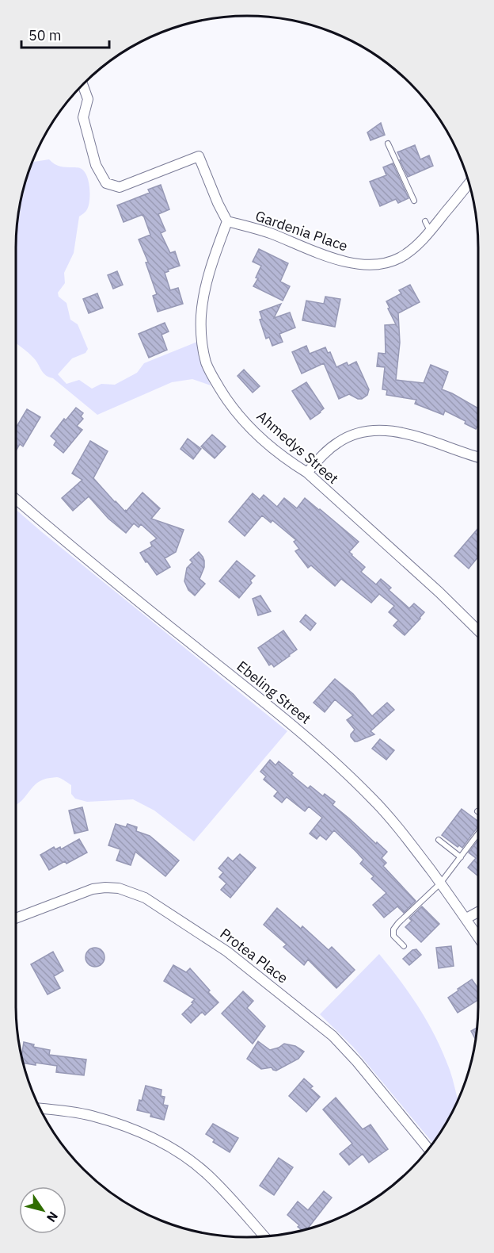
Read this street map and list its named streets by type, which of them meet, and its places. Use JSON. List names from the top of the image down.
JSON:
{
  "streets": {
    "street": [
      "Gardenia Place",
      "Ahmedys Street",
      "Ebeling Street",
      "Protea Place"
    ]
  },
  "crossings": [
    ["Gardenia Place", "Ahmedys Street"]
  ],
  "scale_bar": "50 m",
  "north": "bottom right"
}
